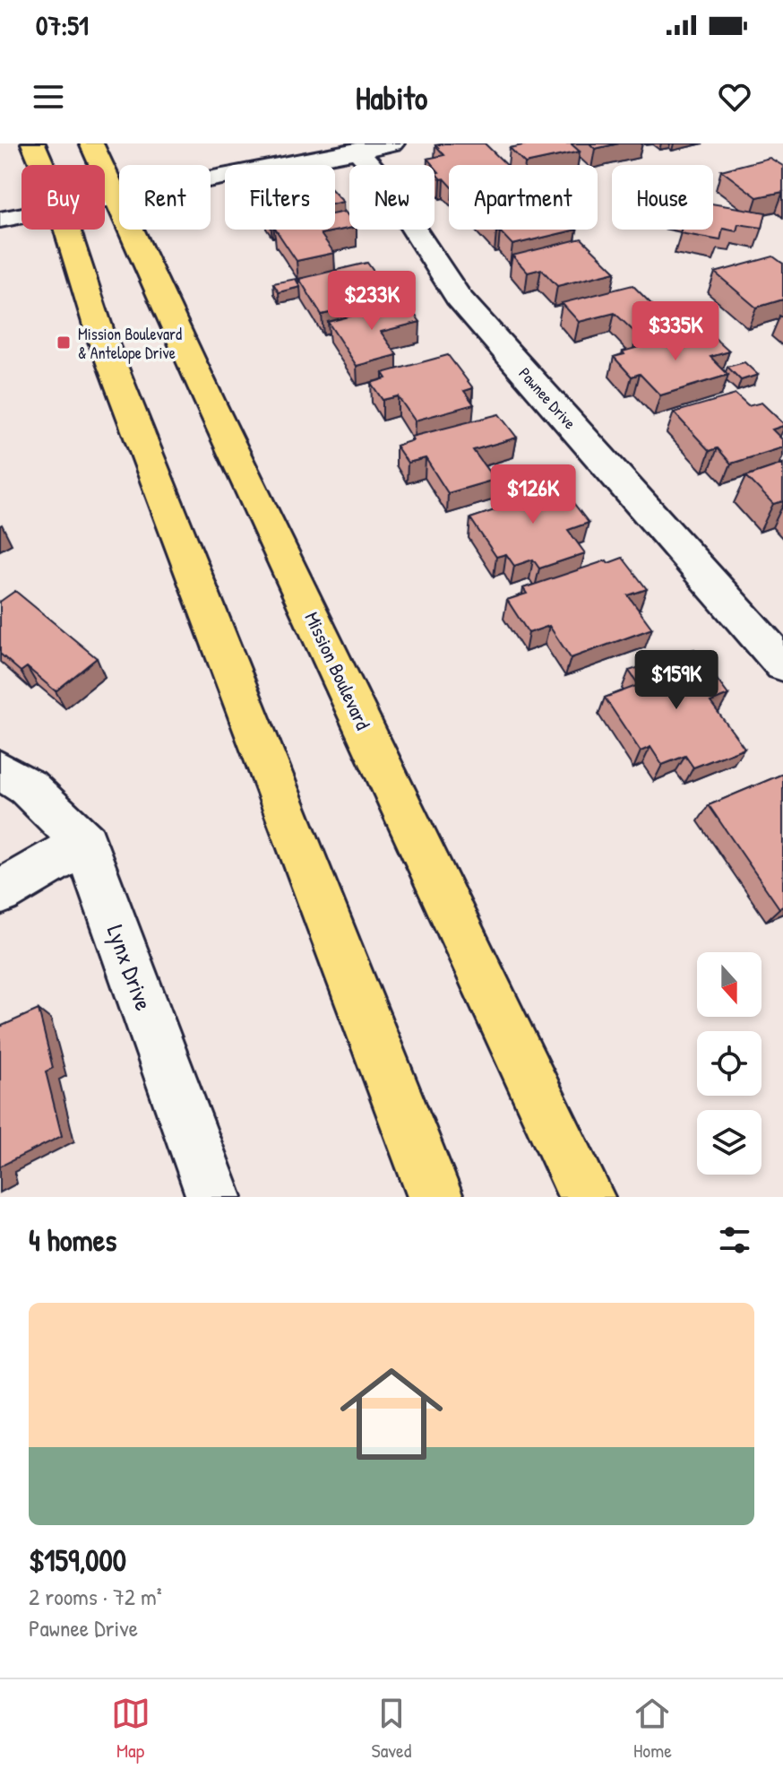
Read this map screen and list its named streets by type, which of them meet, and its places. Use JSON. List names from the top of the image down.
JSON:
{
  "streets": {
    "main road": ["Mission Boulevard"],
    "street": ["Pawnee Drive", "Lynx Drive"]
  },
  "places": {
    "transit": ["Mission Boulevard & Antelope Drive"]
  },
  "north": "bottom",
  "page": {
    "status": "07:51",
    "header": "Habito",
    "chip": [
      "Buy",
      "Rent",
      "Filters",
      "New",
      "Apartment",
      "House"
    ],
    "price": [
      "$233K",
      "$335K",
      "$126K",
      "$159K"
    ],
    "heading": "4 homes",
    "list": [
      {
        "name": "$159,000",
        "note": "2 rooms · 72 m² · Pawnee Drive"
      }
    ],
    "tabs": ["Map", "Saved", "Home"]
  }
}
